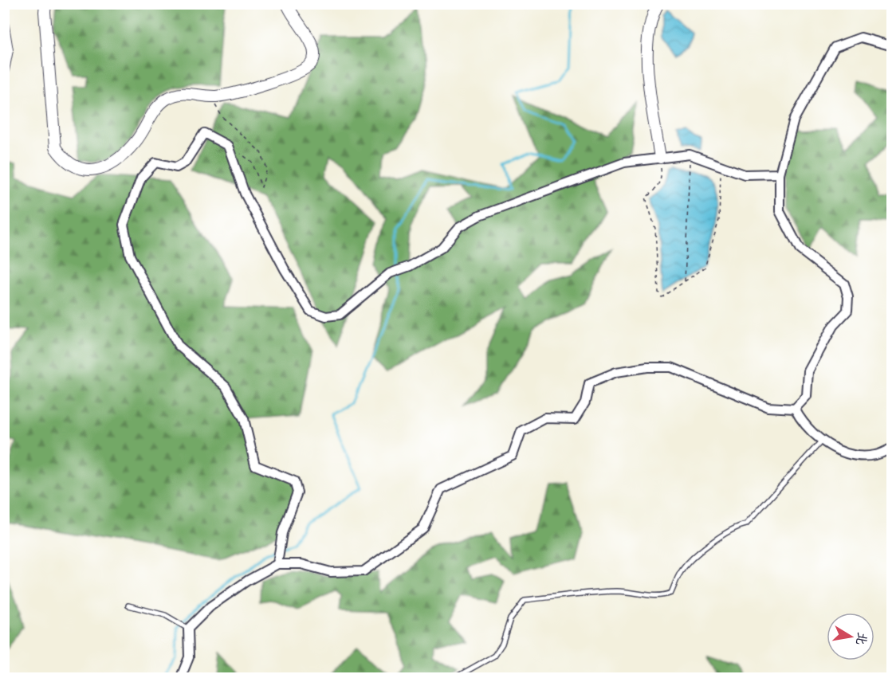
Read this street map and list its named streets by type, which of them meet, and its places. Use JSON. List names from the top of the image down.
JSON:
{
  "north": "right"
}
